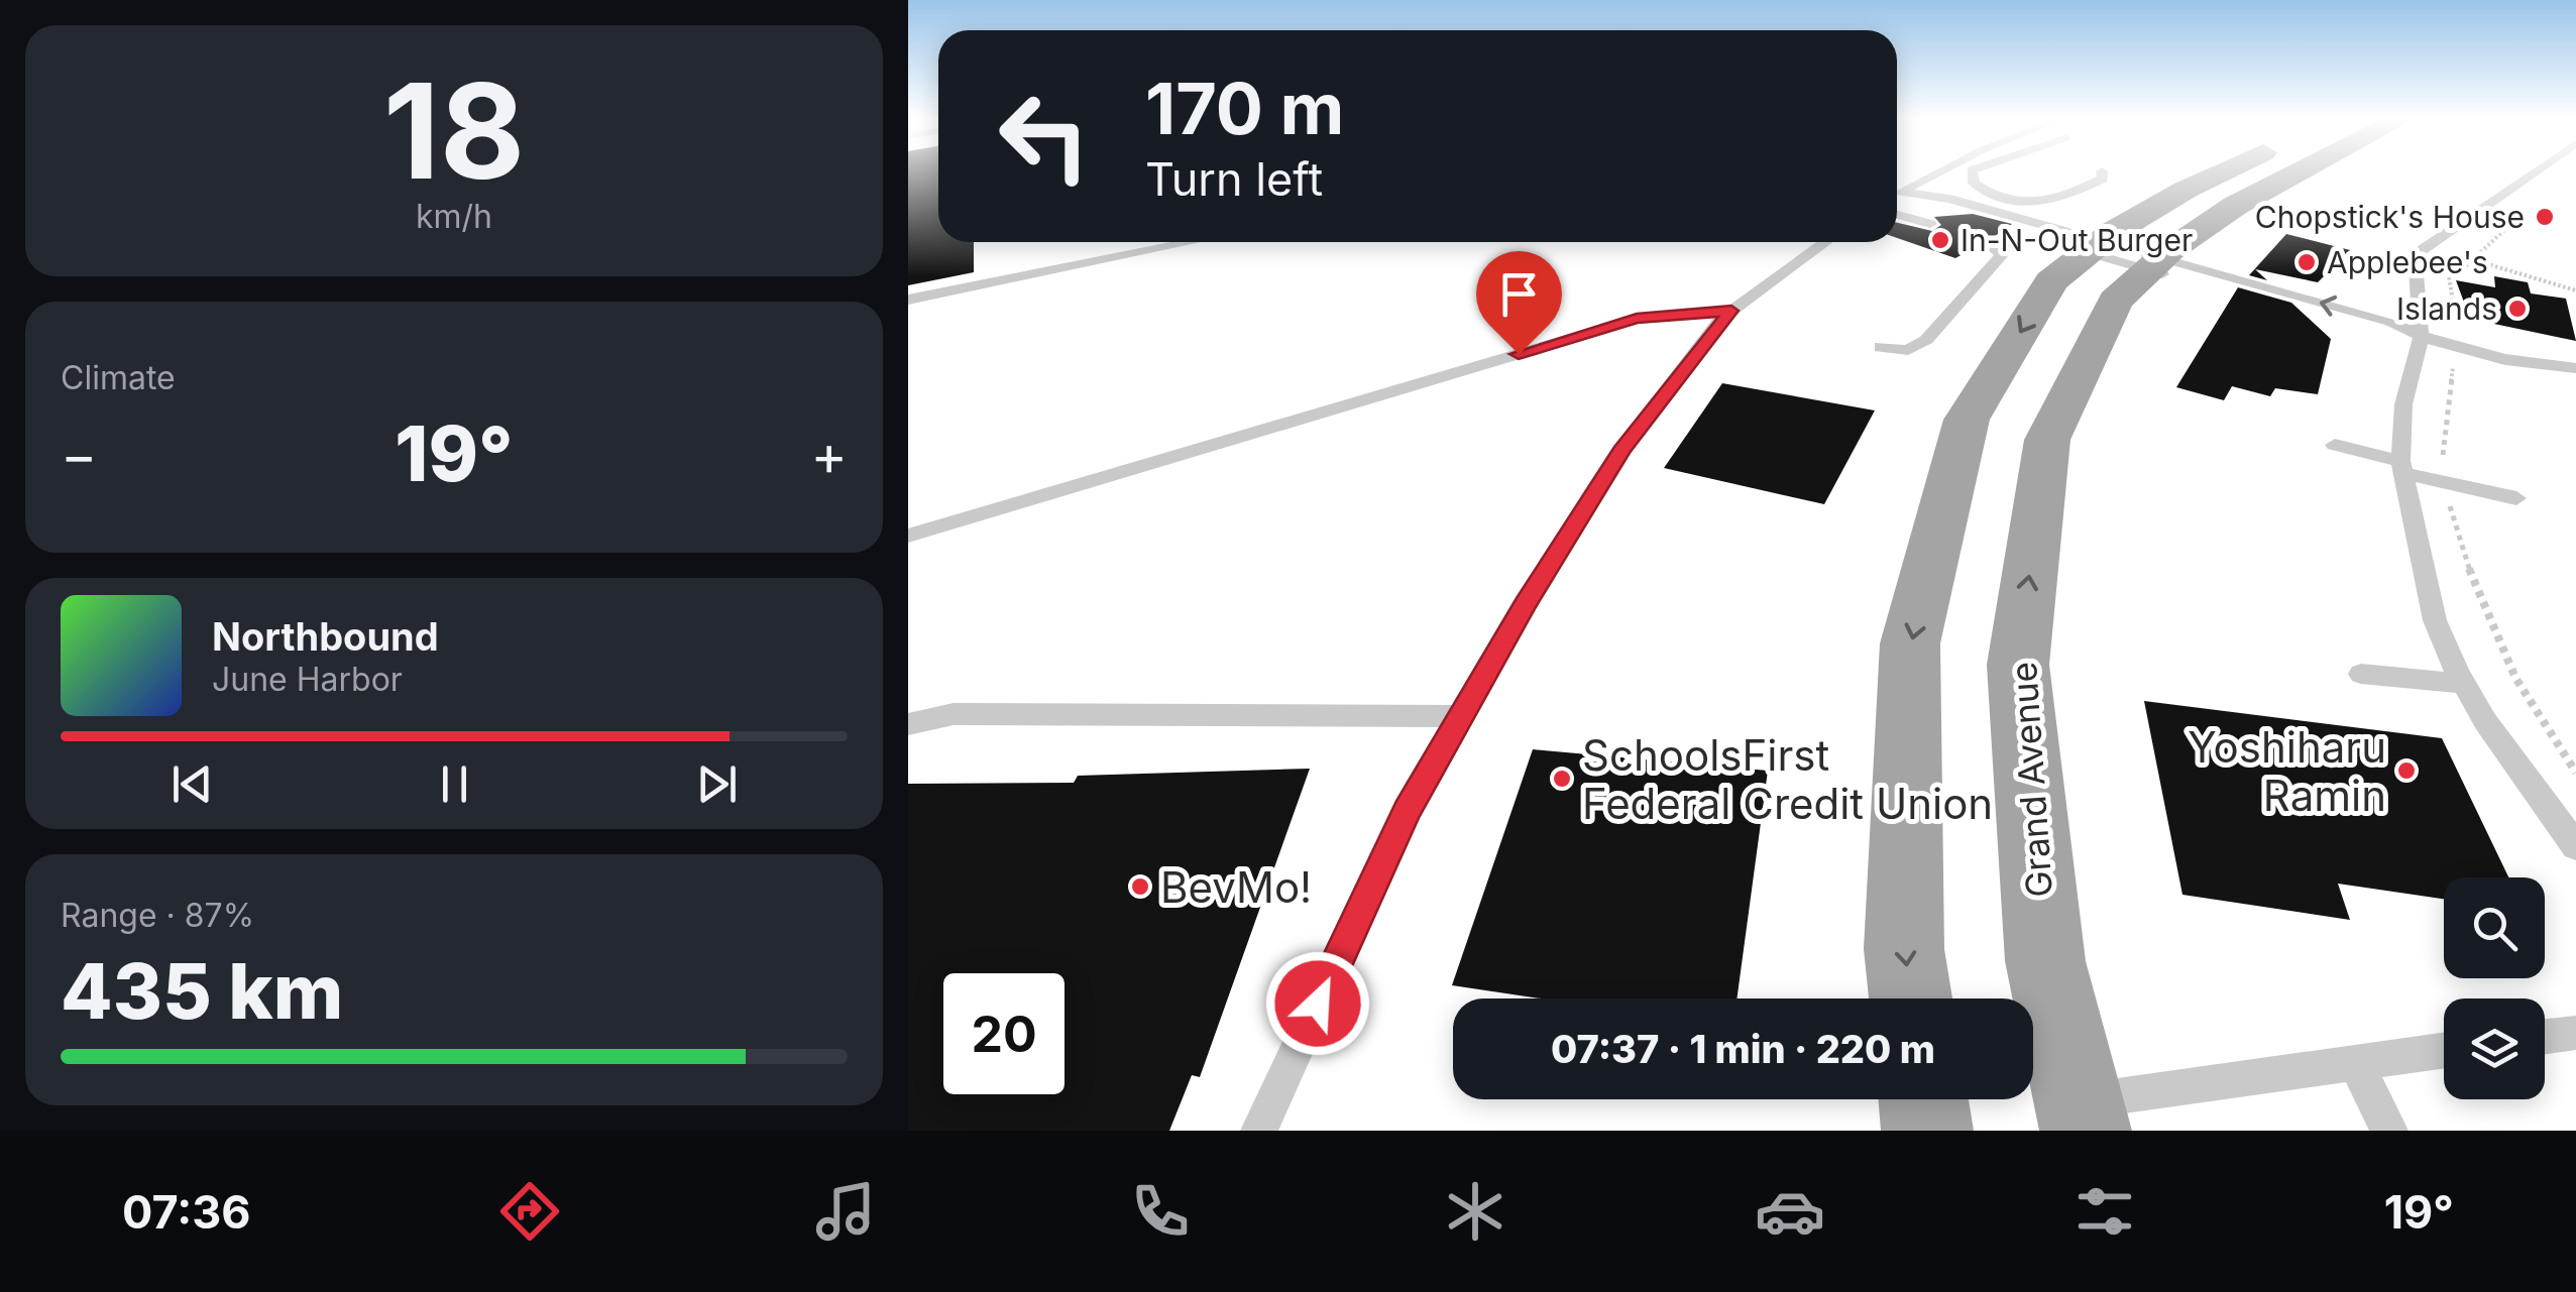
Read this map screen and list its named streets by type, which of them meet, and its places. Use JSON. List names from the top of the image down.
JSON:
{
  "streets": {
    "main road": ["Grand Avenue"]
  },
  "places": [
    "Chopstick's House",
    "In-N-Out Burger",
    "Applebee's",
    "Islands",
    "Yoshiharu Ramin",
    "SchoolsFirst Federal Credit Union",
    "BevMo!"
  ],
  "page": {
    "tile": [
      ["18", "km/h"],
      "Climate",
      ["Range · 87%", "435 km"]
    ],
    "turn": ["170 m", "Turn left"],
    "heat": ["−", "19°", "+"],
    "song": ["Northbound", "June Harbor"],
    "limit": "20",
    "trip": "07:37 · 1 min · 220 m",
    "tabs": ["07:36", "19°"]
  }
}
